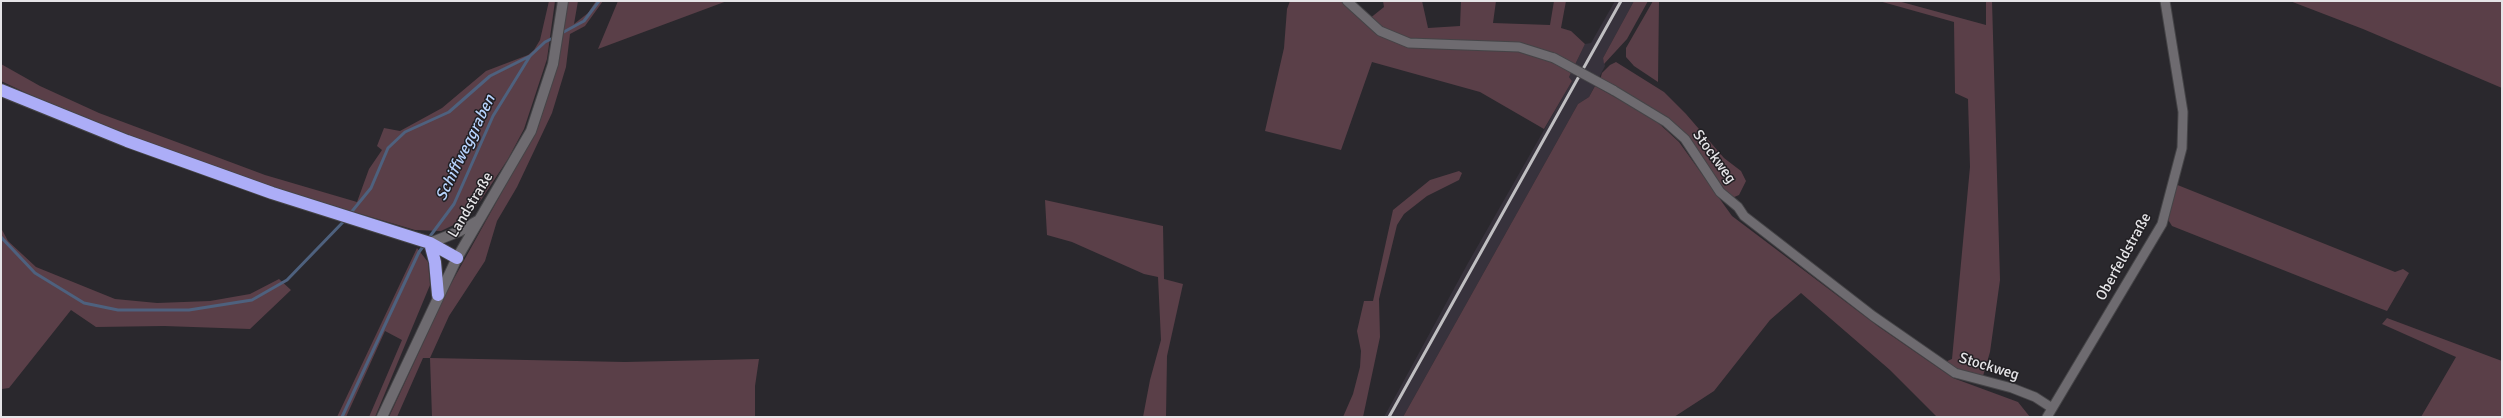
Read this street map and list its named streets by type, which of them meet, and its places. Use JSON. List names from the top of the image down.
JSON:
{
  "streets": {
    "street": ["Stockweg", "Landstraße", "Oberfeldstraße"]
  },
  "crossings": [
    ["Stockweg", "Oberfeldstraße"]
  ],
  "water": ["Schiffweggraben"]
}
